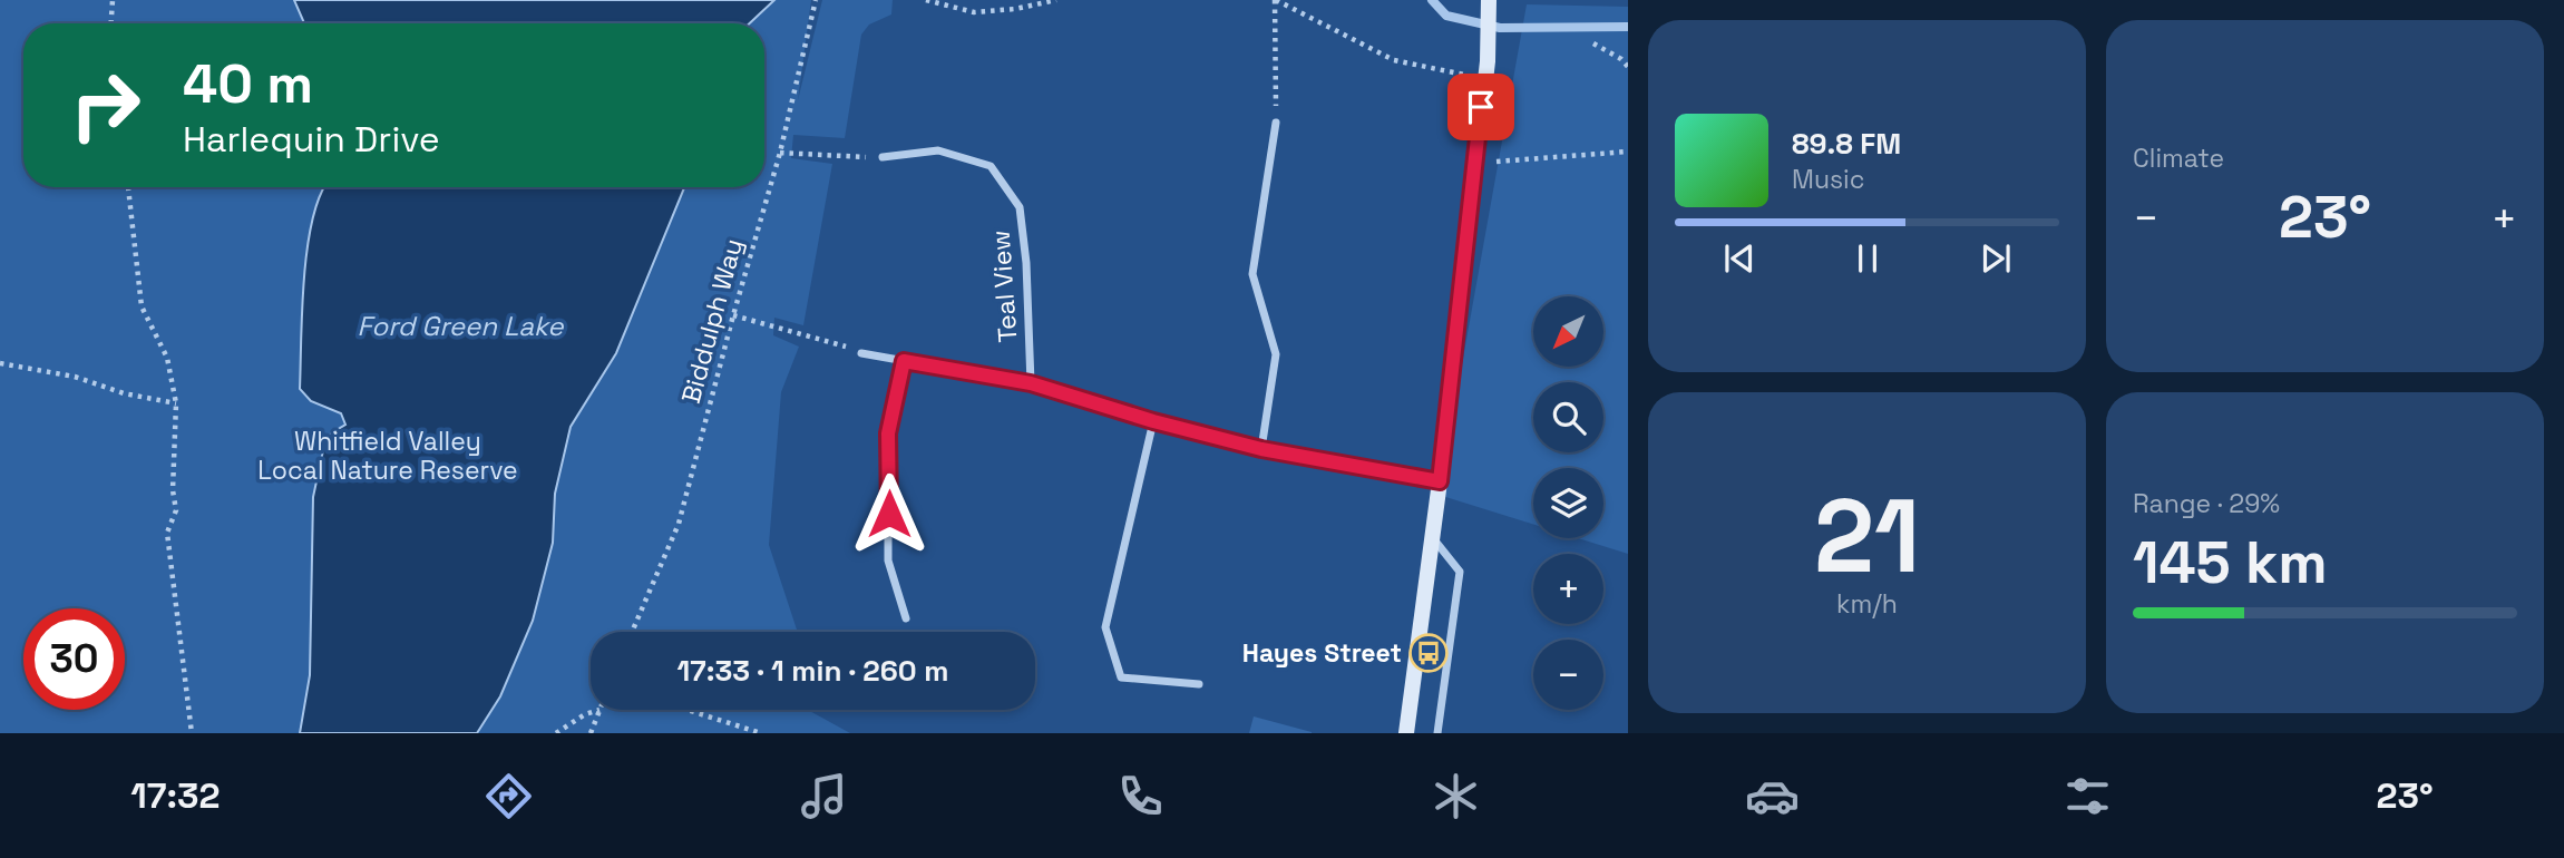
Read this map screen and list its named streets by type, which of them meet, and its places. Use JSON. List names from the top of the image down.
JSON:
{
  "streets": {
    "street": ["Teal View"],
    "path": ["Biddulph Way"]
  },
  "water": ["Ford Green Lake"],
  "parks": ["Whitfield Valley Local Nature Reserve"],
  "places": {
    "bus stop": ["Hayes Street"]
  },
  "north": "bottom left",
  "page": {
    "tile": [
      "Climate",
      ["21", "km/h"],
      ["Range · 29%", "145 km"]
    ],
    "turn": ["40 m", "Harlequin Drive"],
    "song": ["89.8 FM", "Music"],
    "heat": ["−", "23°", "+"],
    "map_buttons": ["+", "−"],
    "limit": "30",
    "trip": "17:33 · 1 min · 260 m",
    "tabs": ["17:32", "23°"]
  }
}
